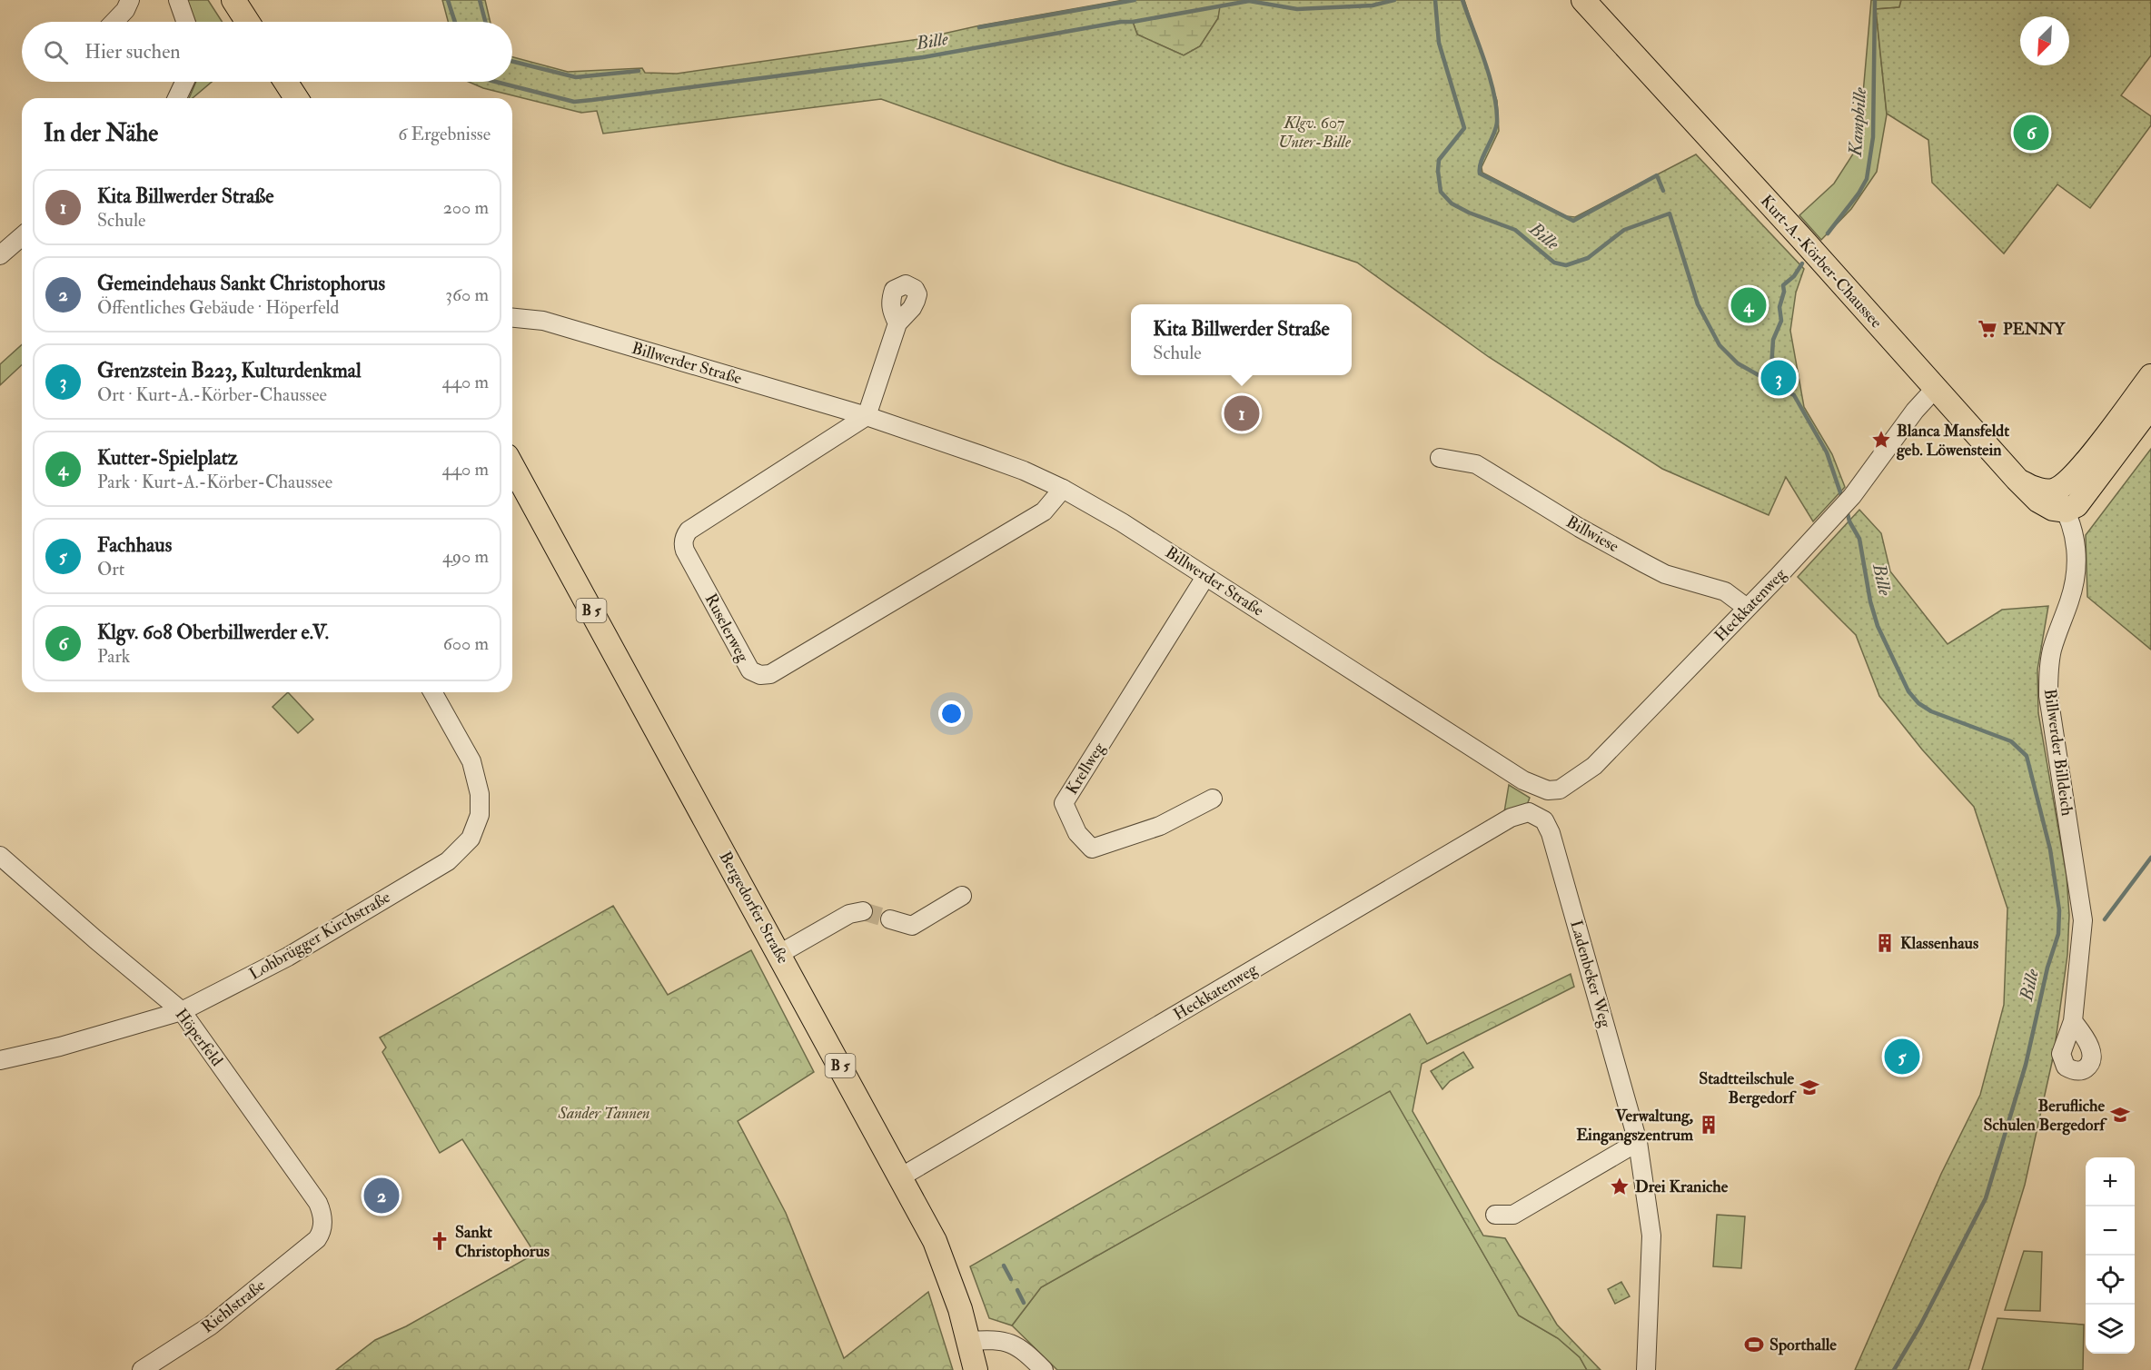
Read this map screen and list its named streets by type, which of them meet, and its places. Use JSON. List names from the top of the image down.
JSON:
{
  "streets": {
    "main road": ["Kurt-A.-Körber-Chaussee", "B 5", "Bergedorfer Straße"],
    "street": [
      "Billwerder Straße",
      "Billwiese",
      "Heckkatenweg",
      "Ruselerweg",
      "Billwerder Billdeich",
      "Krellweg",
      "Lohbrügger Kirchstraße",
      "Ladenbeker Weg",
      "Höperfeld",
      "Riehlstraße"
    ]
  },
  "crossings": [
    ["Kurt-A.-Körber-Chaussee", "Heckkatenweg"],
    ["Kurt-A.-Körber-Chaussee", "Billwerder Billdeich"],
    ["Billwerder Straße", "Heckkatenweg"],
    ["Billwerder Straße", "Ruselerweg"],
    ["Billwerder Straße", "Krellweg"],
    ["Billwiese", "Heckkatenweg"],
    ["Heckkatenweg", "Bergedorfer Straße"],
    ["Heckkatenweg", "Ladenbeker Weg"],
    ["Lohbrügger Kirchstraße", "Höperfeld"],
    ["Höperfeld", "Riehlstraße"]
  ],
  "water": ["Bille", "Kampbille"],
  "parks": ["Klgv. 607 Unter-Bille", "Sander Tannen"],
  "places": {
    "supermarket": ["PENNY"],
    "place": ["Blanca Mansfeldt geb. Löwenstein", "Drei Kraniche"],
    "building": ["Klassenhaus", "Verwaltung, Eingangszentrum"],
    "school or university": ["Stadtteilschule Bergedorf", "Berufliche Schulen Bergedorf"],
    "church": ["Sankt Christophorus"],
    "sports": ["Sporthalle"]
  },
  "north": "bottom left",
  "page": {
    "search": "Hier suchen",
    "heading": ["In der Nähe", "6 Ergebnisse"],
    "pins": [
      "6",
      "4",
      "3",
      "1",
      "5",
      "2"
    ],
    "list": [
      {
        "mark": "1",
        "name": "Kita Billwerder Straße",
        "note": "Schule",
        "value": "200 m"
      },
      {
        "mark": "2",
        "name": "Gemeindehaus Sankt Christophorus",
        "note": "Öffentliches Gebäude · Höperfeld",
        "value": "360 m"
      },
      {
        "mark": "3",
        "name": "Grenzstein B223, Kulturdenkmal",
        "note": "Ort · Kurt-A.-Körber-Chaussee",
        "value": "440 m"
      },
      {
        "mark": "4",
        "name": "Kutter-Spielplatz",
        "note": "Park · Kurt-A.-Körber-Chaussee",
        "value": "440 m"
      },
      {
        "mark": "5",
        "name": "Fachhaus",
        "note": "Ort",
        "value": "490 m"
      },
      {
        "mark": "6",
        "name": "Klgv. 608 Oberbillwerder e.V.",
        "note": "Park",
        "value": "600 m"
      }
    ],
    "popup": ["Kita Billwerder Straße", "Schule"],
    "map_buttons": ["+", "−"]
  }
}
